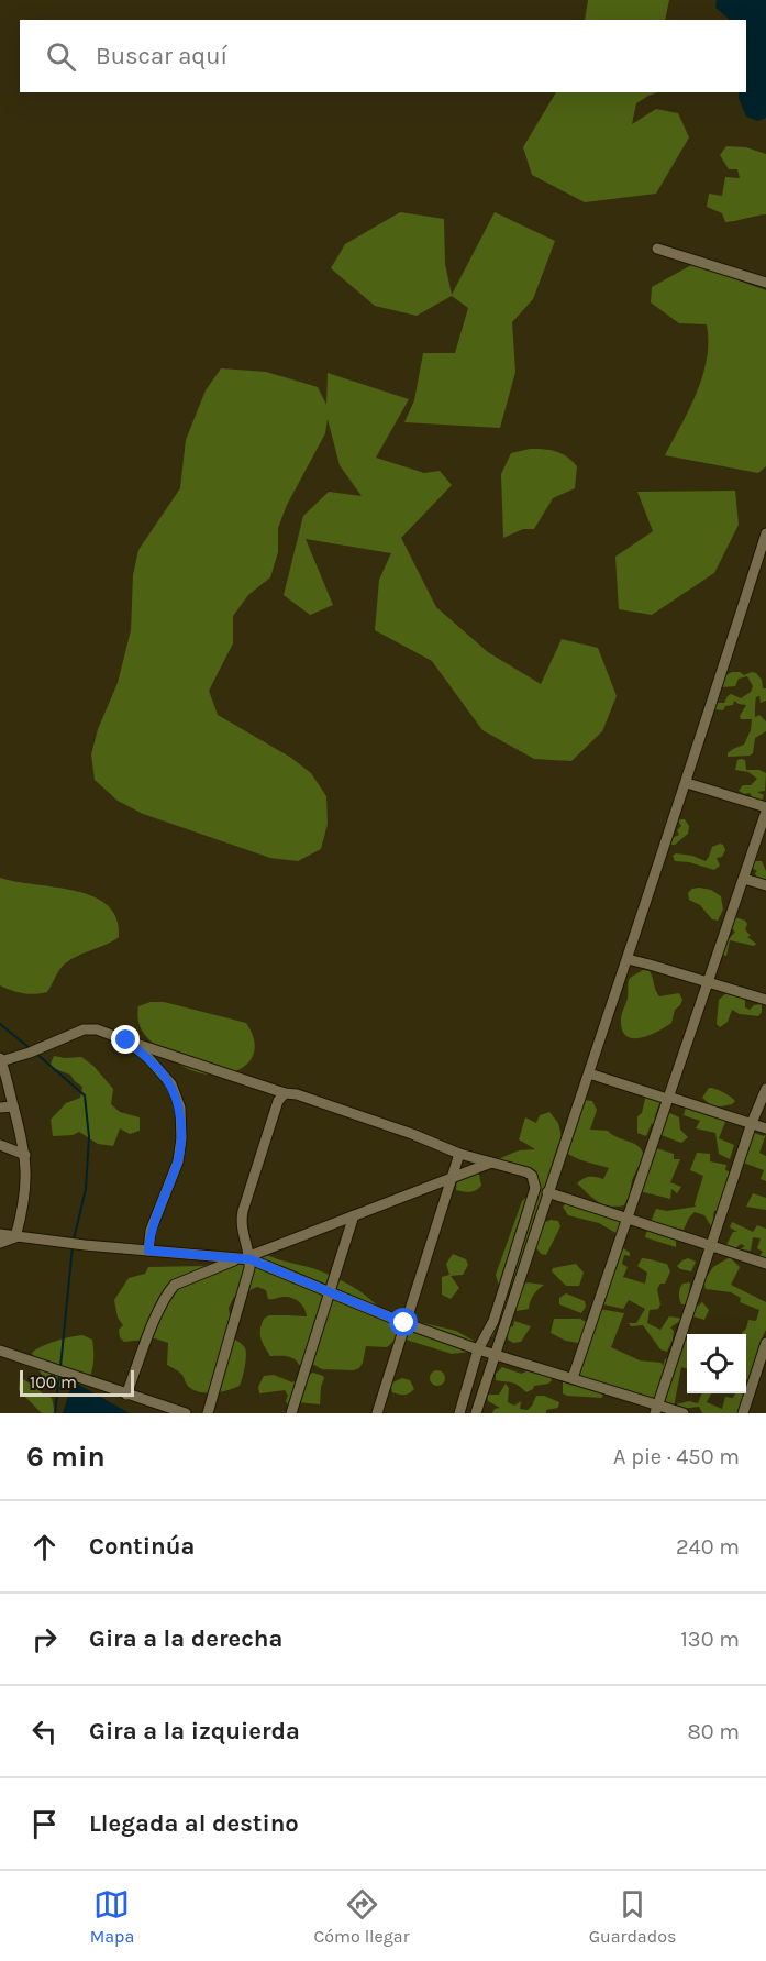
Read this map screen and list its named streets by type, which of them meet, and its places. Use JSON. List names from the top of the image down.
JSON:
{
  "scale_bar": "100 m",
  "page": {
    "search": "Buscar aquí",
    "scale": "100 m",
    "heading": ["6 min", "A pie · 450 m"],
    "list": [
      ["Continúa", "240 m"],
      ["Gira a la derecha", "130 m"],
      ["Gira a la izquierda", "80 m"],
      "Llegada al destino"
    ],
    "nav": ["Mapa", "Cómo llegar", "Guardados"]
  }
}
